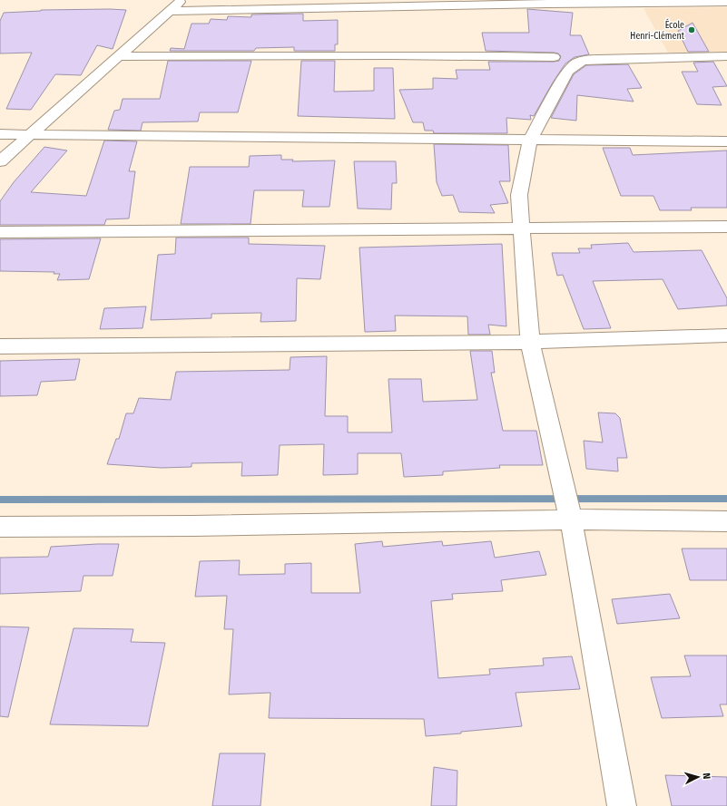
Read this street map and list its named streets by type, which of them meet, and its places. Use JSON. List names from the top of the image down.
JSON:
{
  "places": ["École Henri-Clément"],
  "north": "right"
}
